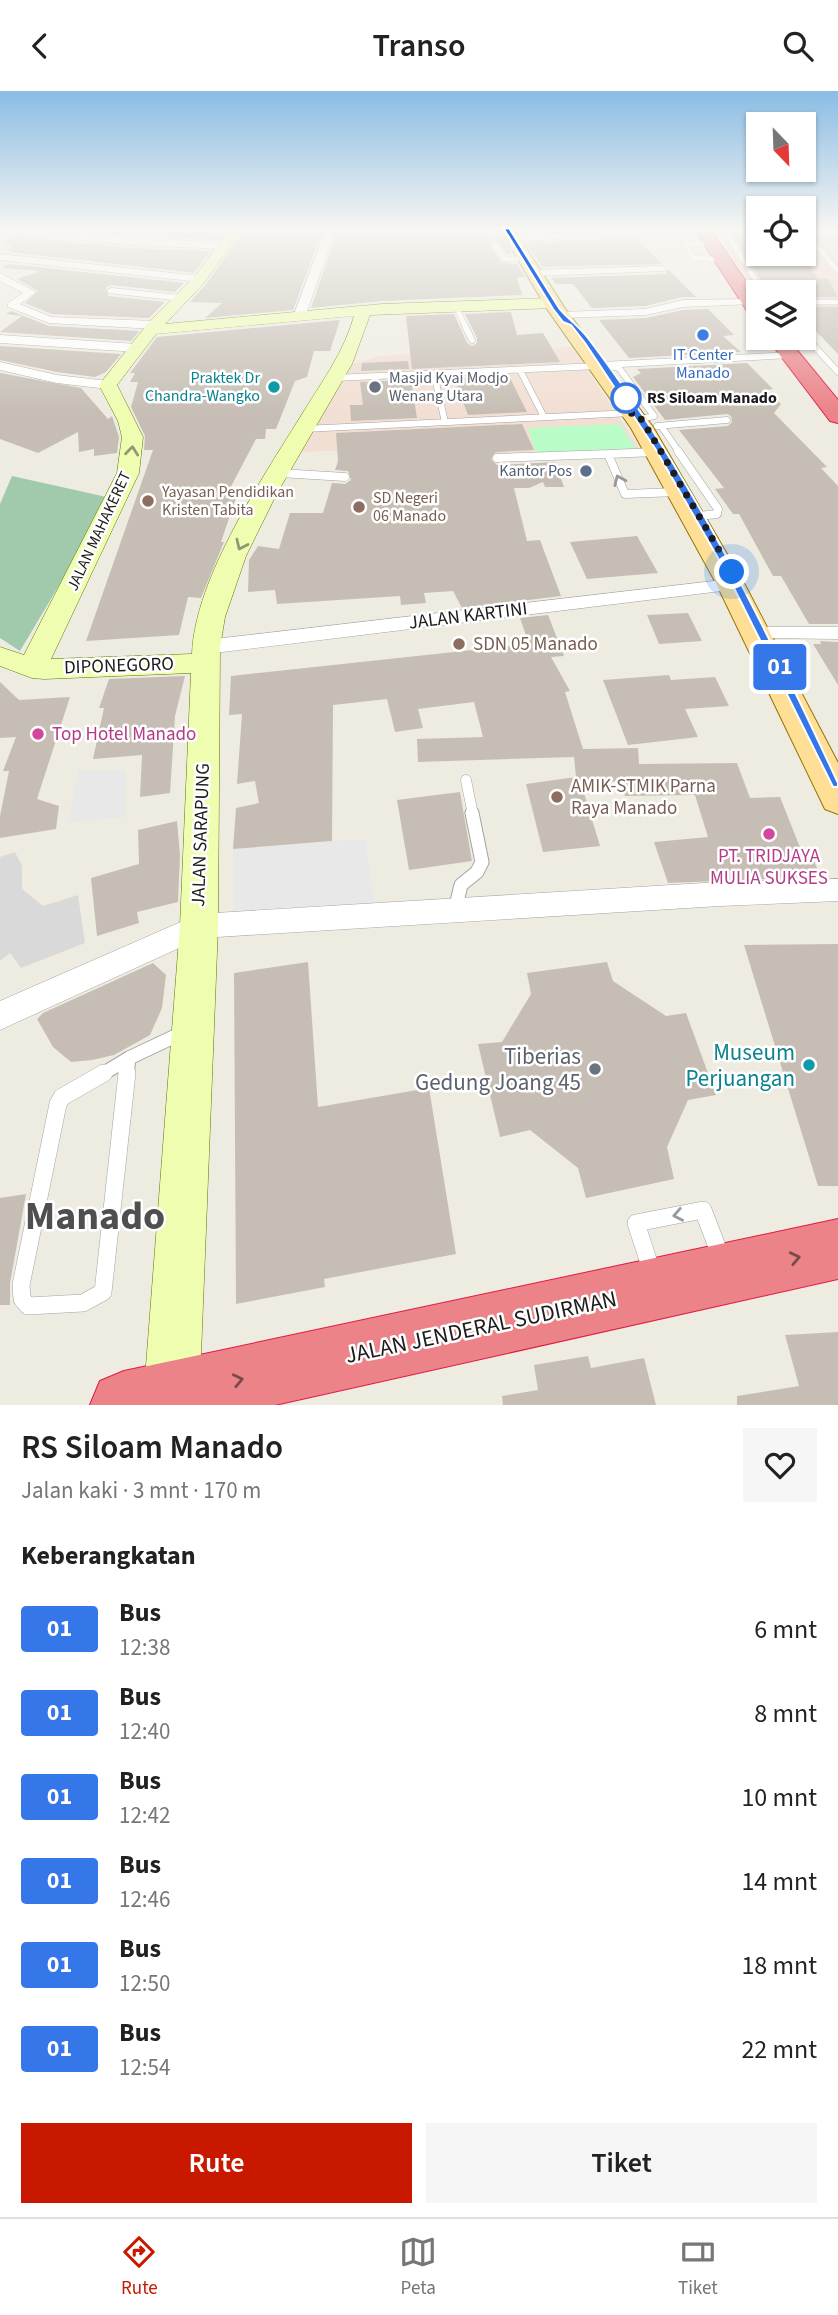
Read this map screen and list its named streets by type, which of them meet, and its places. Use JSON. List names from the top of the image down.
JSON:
{
  "streets": {
    "highway": ["JALAN JENDERAL SUDIRMAN"],
    "street": [
      "JALAN MAHAKERET",
      "JALAN KARTINI",
      "DIPONEGORO",
      "JALAN SARAPUNG"
    ]
  },
  "crossings": [
    ["JALAN MAHAKERET", "DIPONEGORO"],
    ["JALAN KARTINI", "DIPONEGORO"],
    ["JALAN KARTINI", "JALAN SARAPUNG"],
    ["DIPONEGORO", "JALAN SARAPUNG"],
    ["JALAN SARAPUNG", "JALAN JENDERAL SUDIRMAN"]
  ],
  "one_way": ["JALAN MAHAKERET", "JALAN JENDERAL SUDIRMAN"],
  "districts": ["Manado"],
  "places": [
    "IT Center Manado",
    "Praktek Dr Chandra-Wangko",
    "Masjid Kyai Modjo Wenang Utara",
    "RS Siloam Manado",
    "Kantor Pos",
    "Yayasan Pendidikan Kristen Tabita",
    "SD Negeri 06 Manado",
    "SDN 05 Manado",
    "Top Hotel Manado",
    "AMIK-STMIK Parna Raya Manado",
    "PT. TRIDJAYA MULIA SUKSES",
    "Museum Perjuangan",
    "Tiberias Gedung Joang 45"
  ],
  "lines": ["bus line 01"],
  "north": "bottom right",
  "page": {
    "header": "Transo",
    "on_map": "01",
    "heading": [
      ["RS Siloam Manado", "Jalan kaki · 3 mnt · 170 m"],
      "Keberangkatan"
    ],
    "list": [
      {
        "mark": "01",
        "name": "Bus",
        "note": "12:38",
        "value": "6 mnt"
      },
      {
        "mark": "01",
        "name": "Bus",
        "note": "12:40",
        "value": "8 mnt"
      },
      {
        "mark": "01",
        "name": "Bus",
        "note": "12:42",
        "value": "10 mnt"
      },
      {
        "mark": "01",
        "name": "Bus",
        "note": "12:46",
        "value": "14 mnt"
      },
      {
        "mark": "01",
        "name": "Bus",
        "note": "12:50",
        "value": "18 mnt"
      },
      {
        "mark": "01",
        "name": "Bus",
        "note": "12:54",
        "value": "22 mnt"
      }
    ],
    "buttons": ["Rute", "Tiket"],
    "tabs": ["Rute", "Peta", "Tiket"]
  }
}
